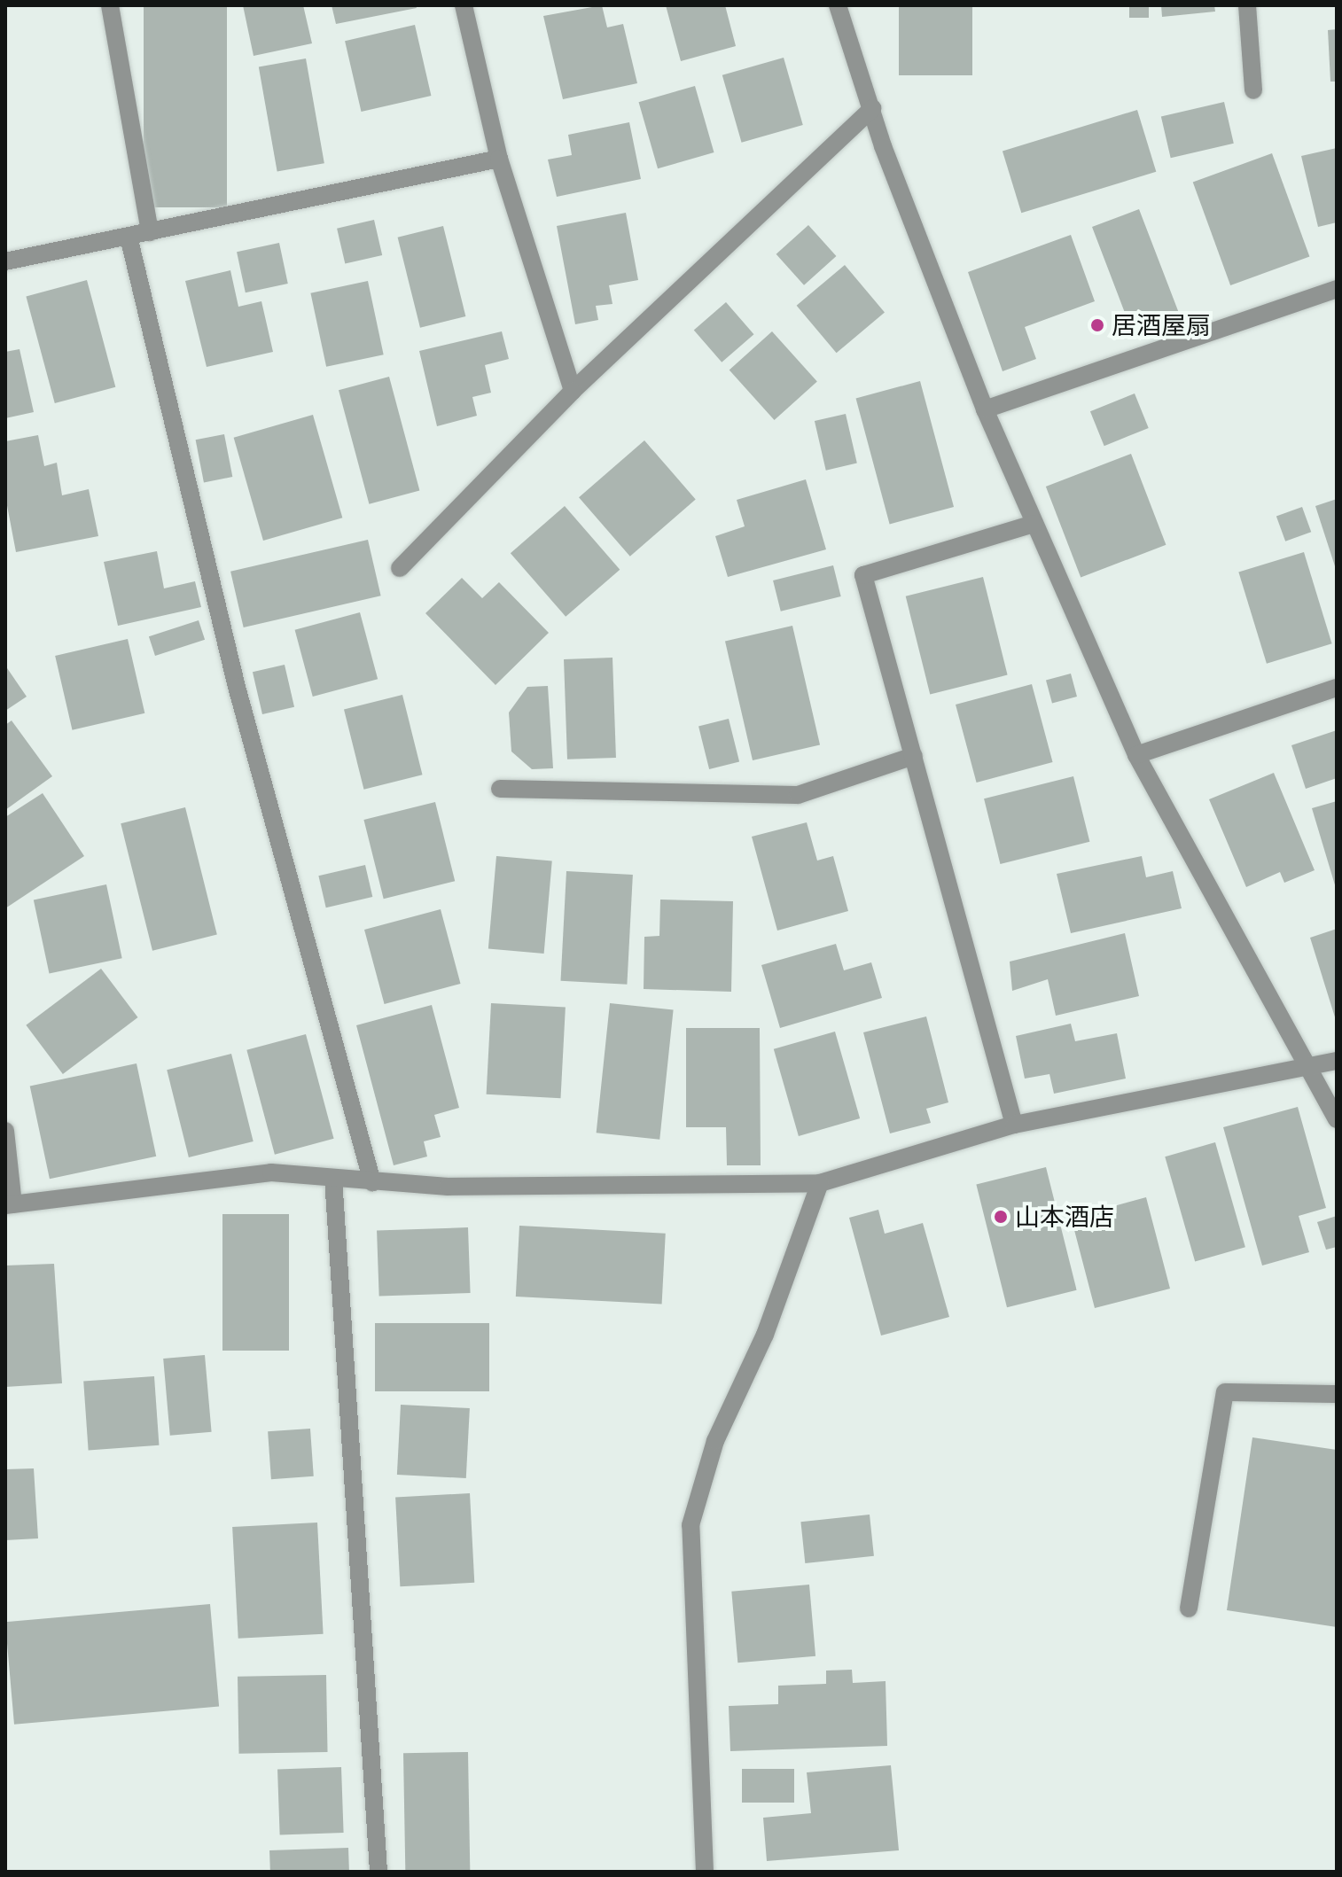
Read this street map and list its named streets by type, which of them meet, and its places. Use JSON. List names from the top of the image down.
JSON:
{
  "places": ["居酒屋扇", "山本酒店"]
}
